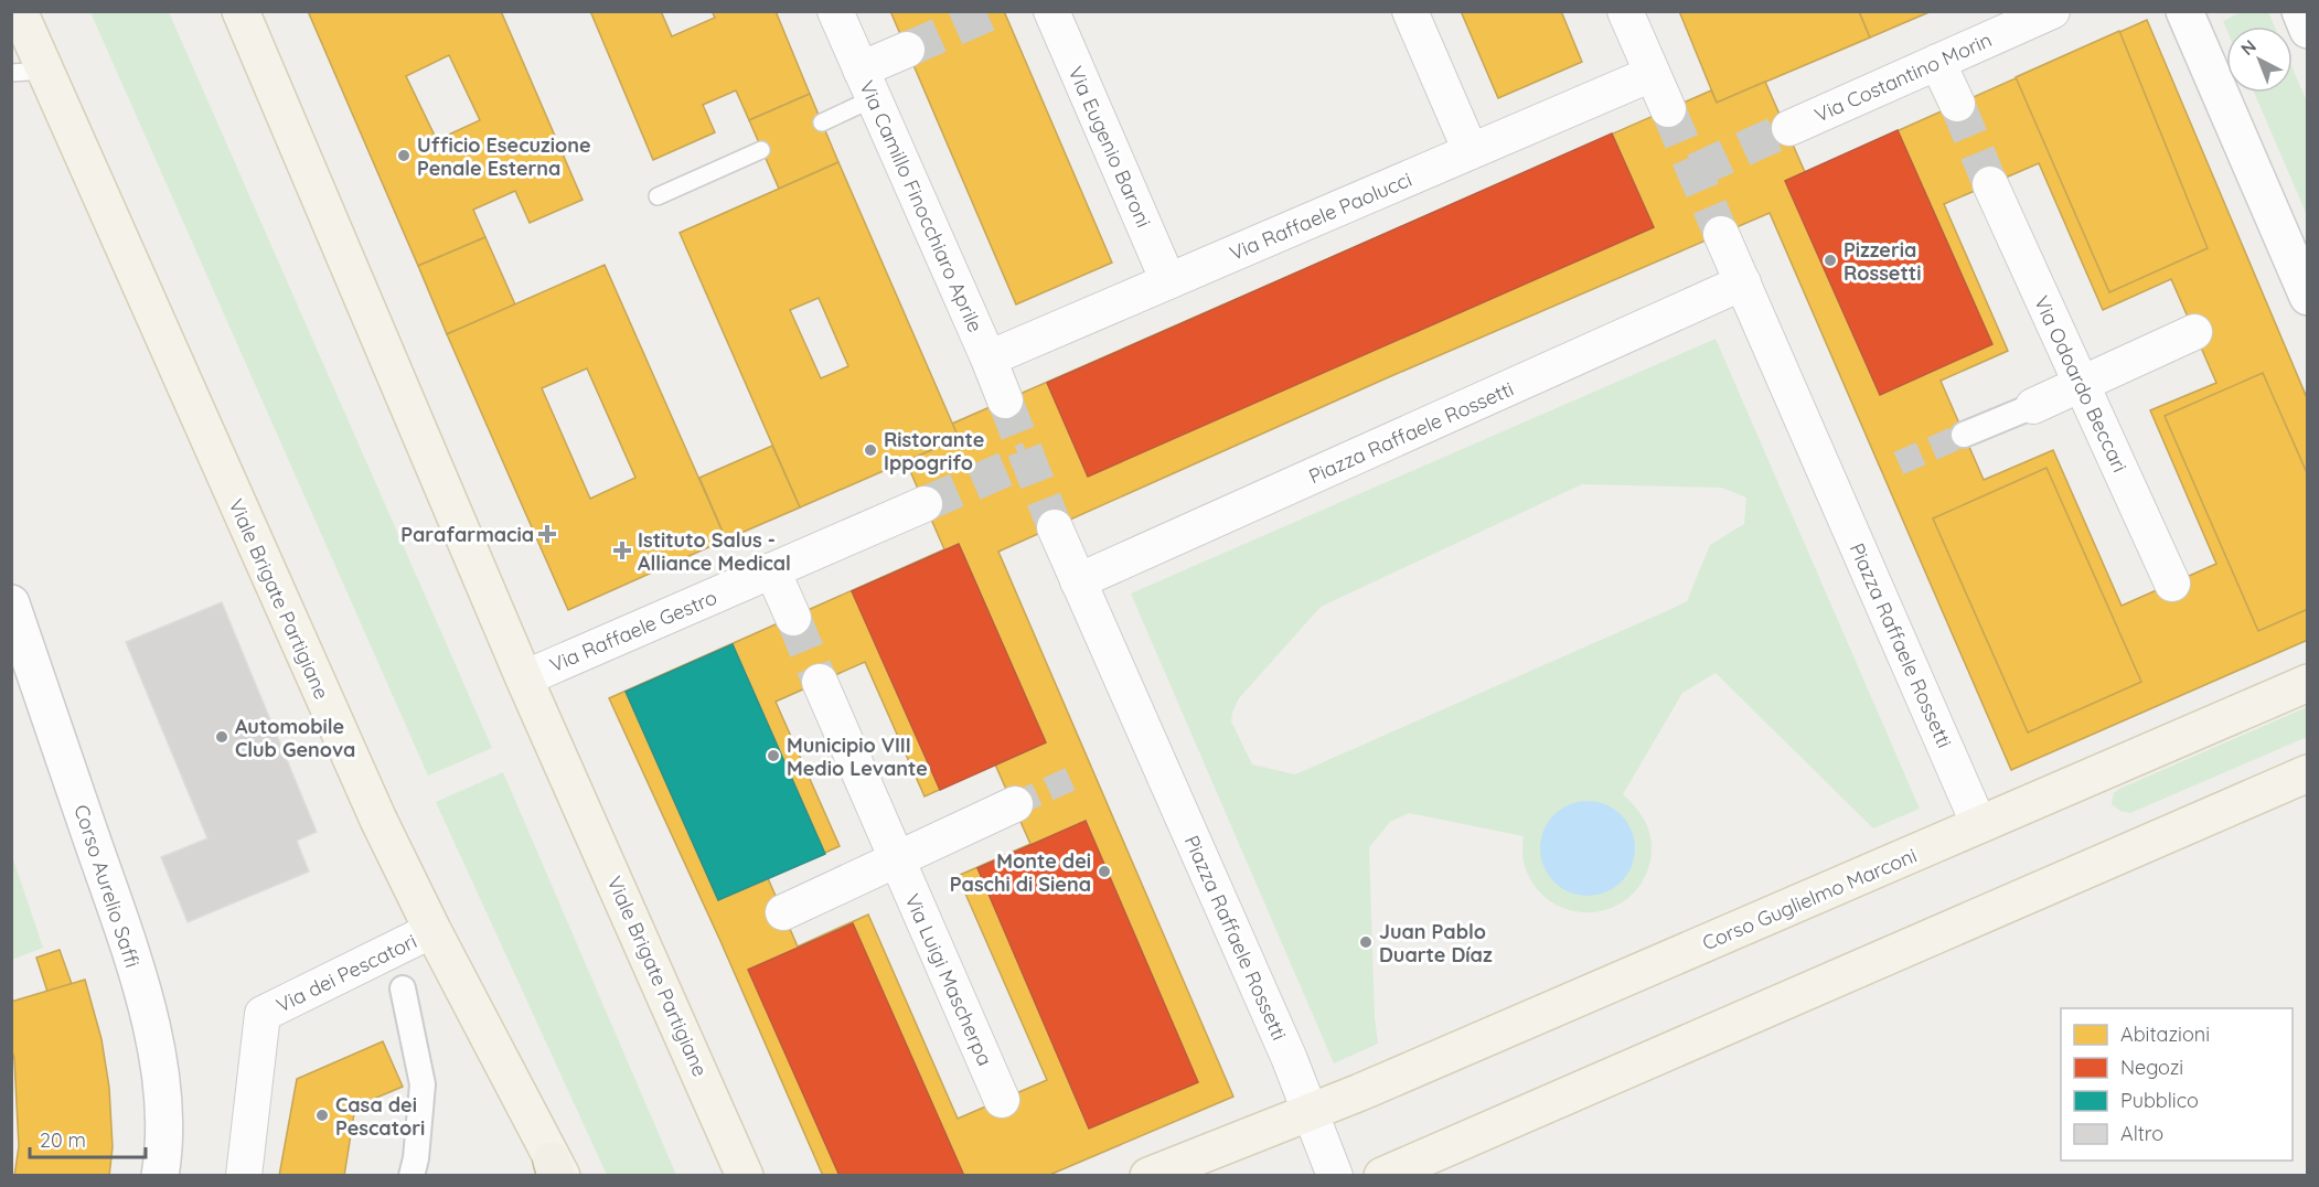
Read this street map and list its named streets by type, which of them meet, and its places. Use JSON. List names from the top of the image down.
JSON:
{
  "streets": {
    "main road": ["Viale Brigate Partigiane", "Corso Aurelio Saffi", "Corso Guglielmo Marconi"],
    "street": [
      "Via Costantino Morin",
      "Via Eugenio Baroni",
      "Via Camillo Finocchiaro Aprile",
      "Via Raffaele Paolucci",
      "Via Odoardo Beccari",
      "Piazza Raffaele Rossetti",
      "Via Raffaele Gestro",
      "Via dei Pescatori",
      "Via Luigi Mascherpa"
    ]
  },
  "crossings": [
    ["Via Eugenio Baroni", "Via Raffaele Paolucci"],
    ["Via Camillo Finocchiaro Aprile", "Via Raffaele Paolucci"],
    ["Piazza Raffaele Rossetti", "Corso Guglielmo Marconi"],
    ["Viale Brigate Partigiane", "Via Raffaele Gestro"],
    ["Viale Brigate Partigiane", "Via dei Pescatori"]
  ],
  "places": {
    "other": [
      "Ufficio Esecuzione Penale Esterna",
      "Pizzeria Rossetti",
      "Ristorante Ippogrifo",
      "Automobile Club Genova",
      "Municipio VIII Medio Levante",
      "Monte dei Paschi di Siena",
      "Juan Pablo Duarte Díaz",
      "Casa dei Pescatori"
    ],
    "health": ["Parafarmacia", "Istituto Salus - Alliance Medical"]
  },
  "legend": [
    "Abitazioni",
    "Negozi",
    "Pubblico",
    "Altro"
  ],
  "scale_bar": "20 m",
  "north": "top left"
}
